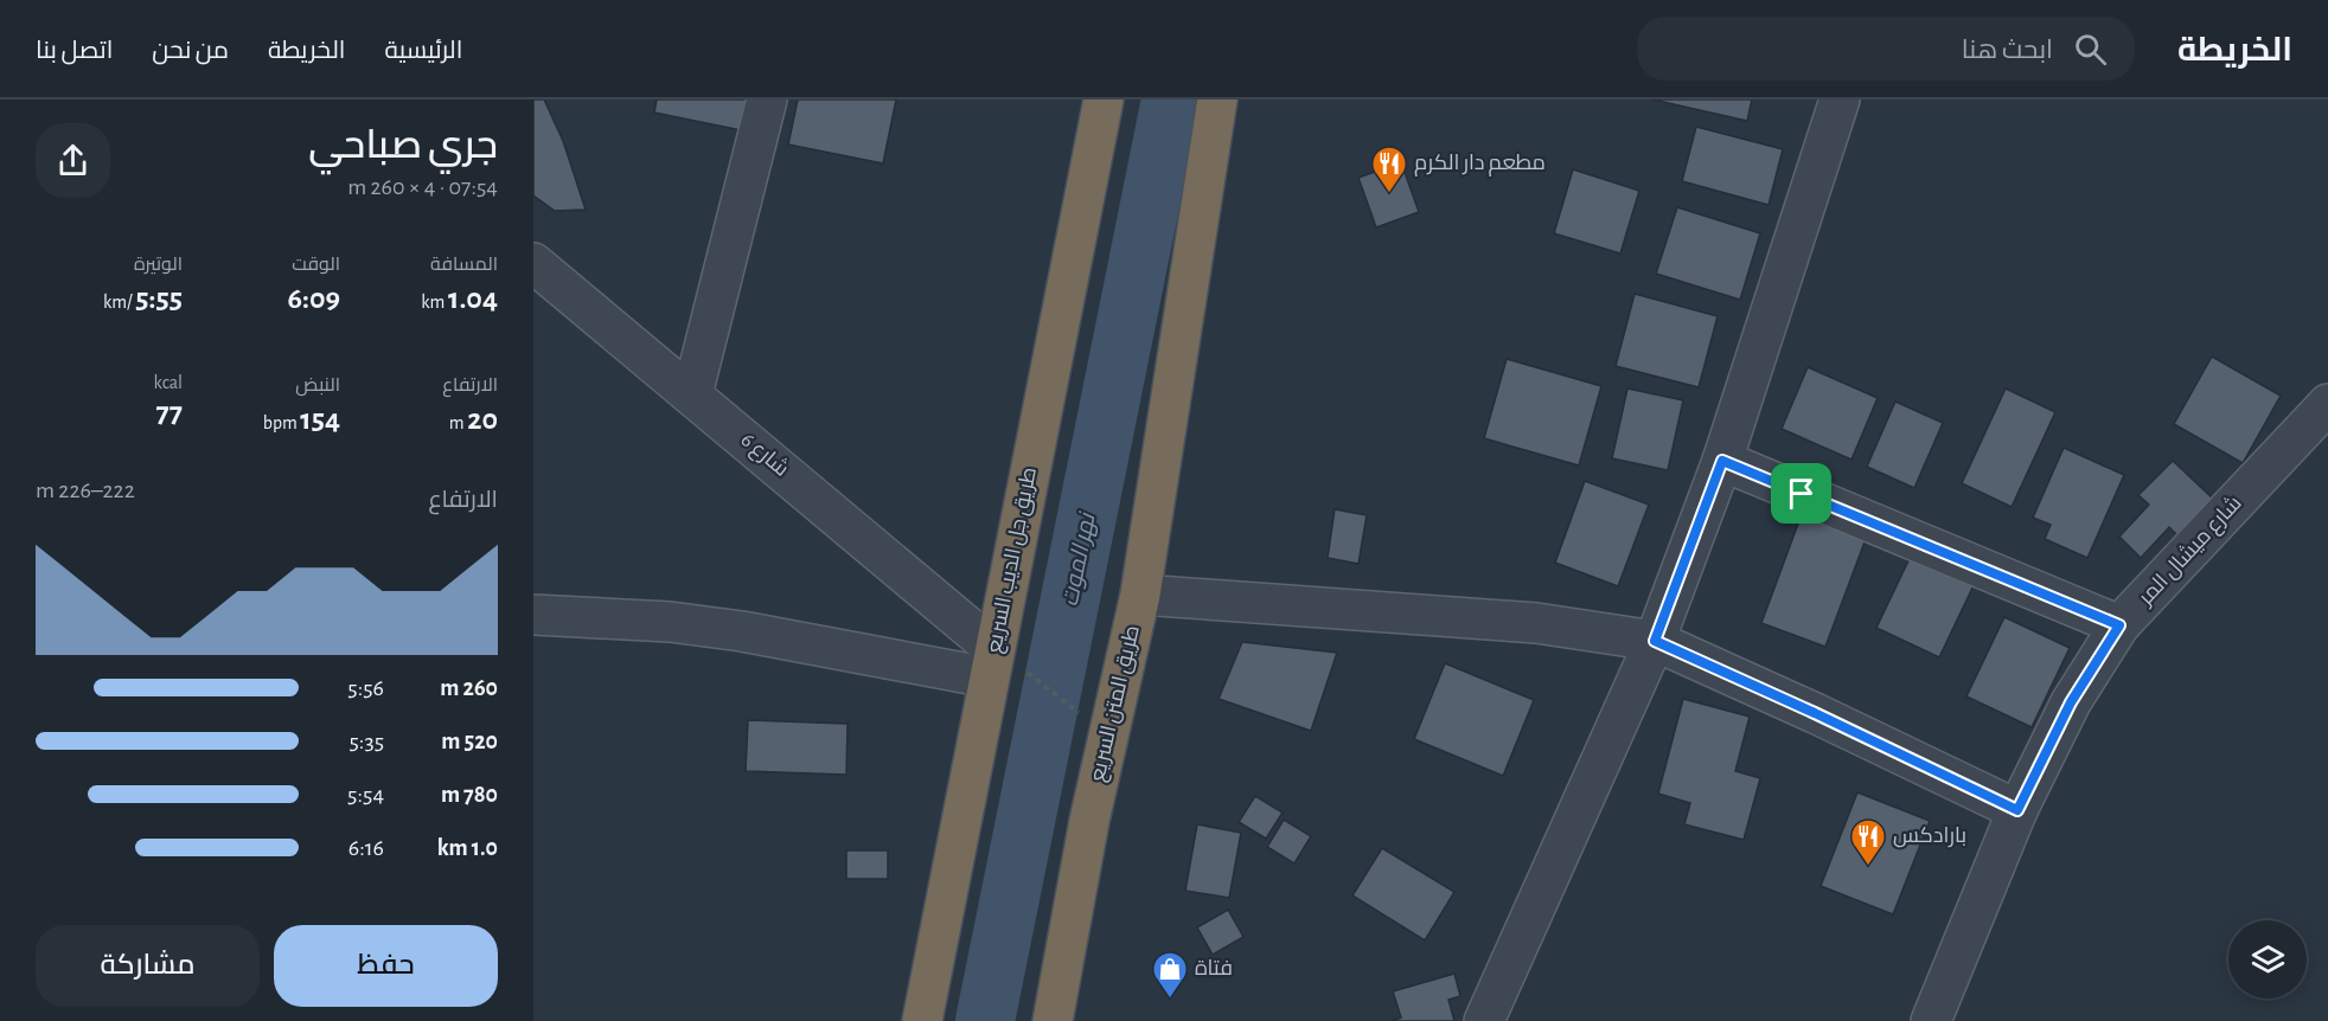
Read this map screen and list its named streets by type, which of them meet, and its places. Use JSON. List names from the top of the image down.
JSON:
{
  "streets": {
    "highway": ["طريق جل الديب السريع", "طريق المتن السريع"],
    "street": ["شارع 6", "شارع ميشال المر"]
  },
  "crossings": [
    ["شارع 6", "طريق جل الديب السريع"]
  ],
  "water": ["نهر الموت"],
  "places": {
    "restaurant": ["مطعم دار الكرم", "بارادكس"],
    "shop": ["فتاة"]
  },
  "page": {
    "header": "الخريطة",
    "search": "ابحث هنا",
    "nav": [
      "الرئيسية",
      "الخريطة",
      "من نحن",
      "اتصل بنا"
    ],
    "heading": ["جري صباحي", "07:54 · 4 × 260 m"],
    "stats": [
      ["المسافة", "1.04 km"],
      ["الوقت", "6:09"],
      ["الوتيرة", "5:55 /km"],
      ["الارتفاع", "20 m"],
      ["النبض", "154 bpm"],
      ["kcal", "77"]
    ],
    "chart": ["الارتفاع", "222–226 m"],
    "list": [
      {
        "name": "260 m",
        "note": "5:56"
      },
      {
        "name": "520 m",
        "note": "5:35"
      },
      {
        "name": "780 m",
        "note": "5:54"
      },
      {
        "name": "1.0 km",
        "note": "6:16"
      }
    ],
    "buttons": ["حفظ", "مشاركة"]
  }
}
